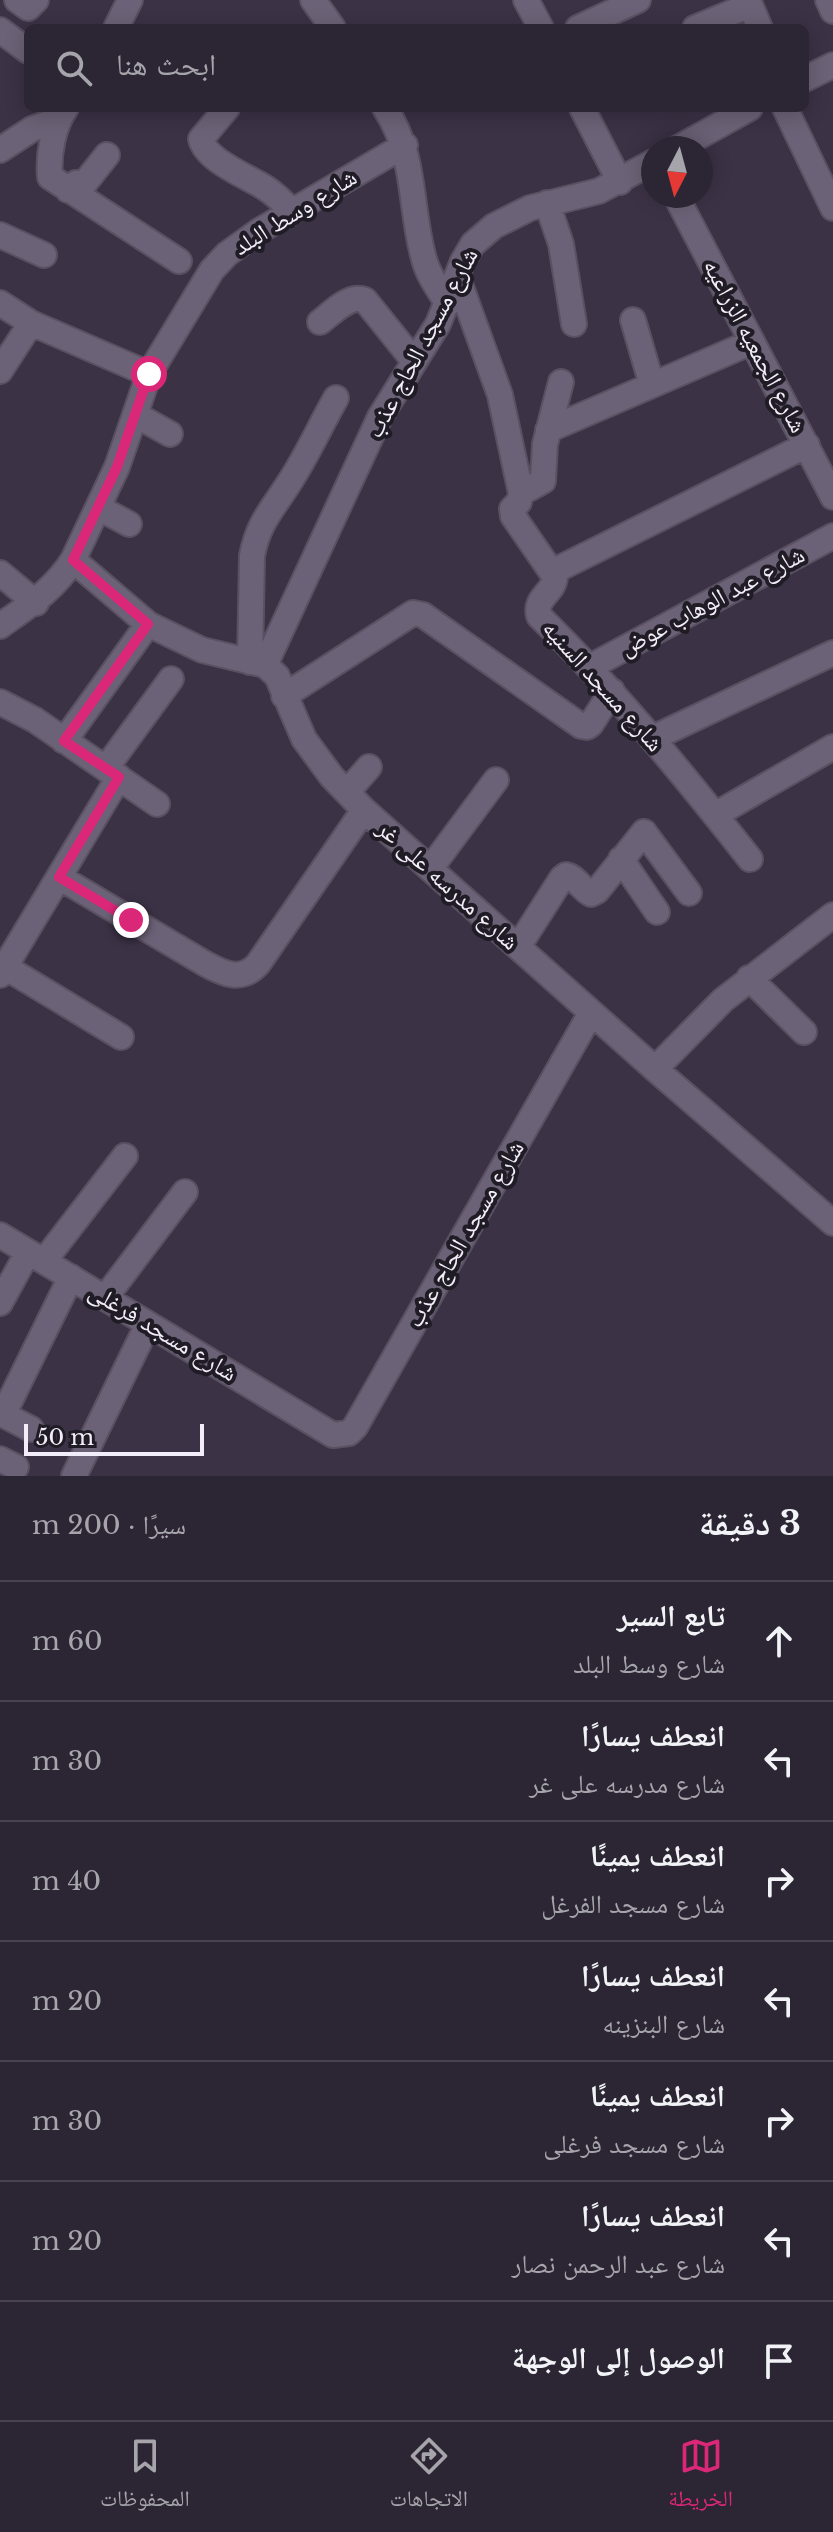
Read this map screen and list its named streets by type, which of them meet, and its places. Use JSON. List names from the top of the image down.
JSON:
{
  "streets": {
    "street": [
      "شارع وسط البلد",
      "شارع مسجد الحاج عذب",
      "شارع الجمعيه الزراعيه",
      "شارع عبد الوهاب عوض",
      "شارع مسجد السنيه",
      "شارع مدرسه على غر",
      "شارع مسجد فرغلى"
    ]
  },
  "crossings": [
    ["شارع مسجد الحاج عذب", "شارع مدرسه على غر"],
    ["شارع مسجد الحاج عذب", "شارع مسجد فرغلى"],
    ["شارع عبد الوهاب عوض", "شارع مسجد السنيه"]
  ],
  "scale_bar": "50 m",
  "north": "bottom",
  "page": {
    "search": "ابحث هنا",
    "scale": "50 m",
    "heading": ["3 دقيقة", "سيرًا · 200 m"],
    "list": [
      ["تابع السير", "شارع وسط البلد", "60 m"],
      ["انعطف يسارًا", "شارع مدرسه على غر", "30 m"],
      ["انعطف يمينًا", "شارع مسجد الفرغل", "40 m"],
      ["انعطف يسارًا", "شارع البنزينه", "20 m"],
      ["انعطف يمينًا", "شارع مسجد فرغلى", "30 m"],
      ["انعطف يسارًا", "شارع عبد الرحمن نصار", "20 m"],
      "الوصول إلى الوجهة"
    ],
    "nav": ["الخريطة", "الاتجاهات", "المحفوظات"]
  }
}
